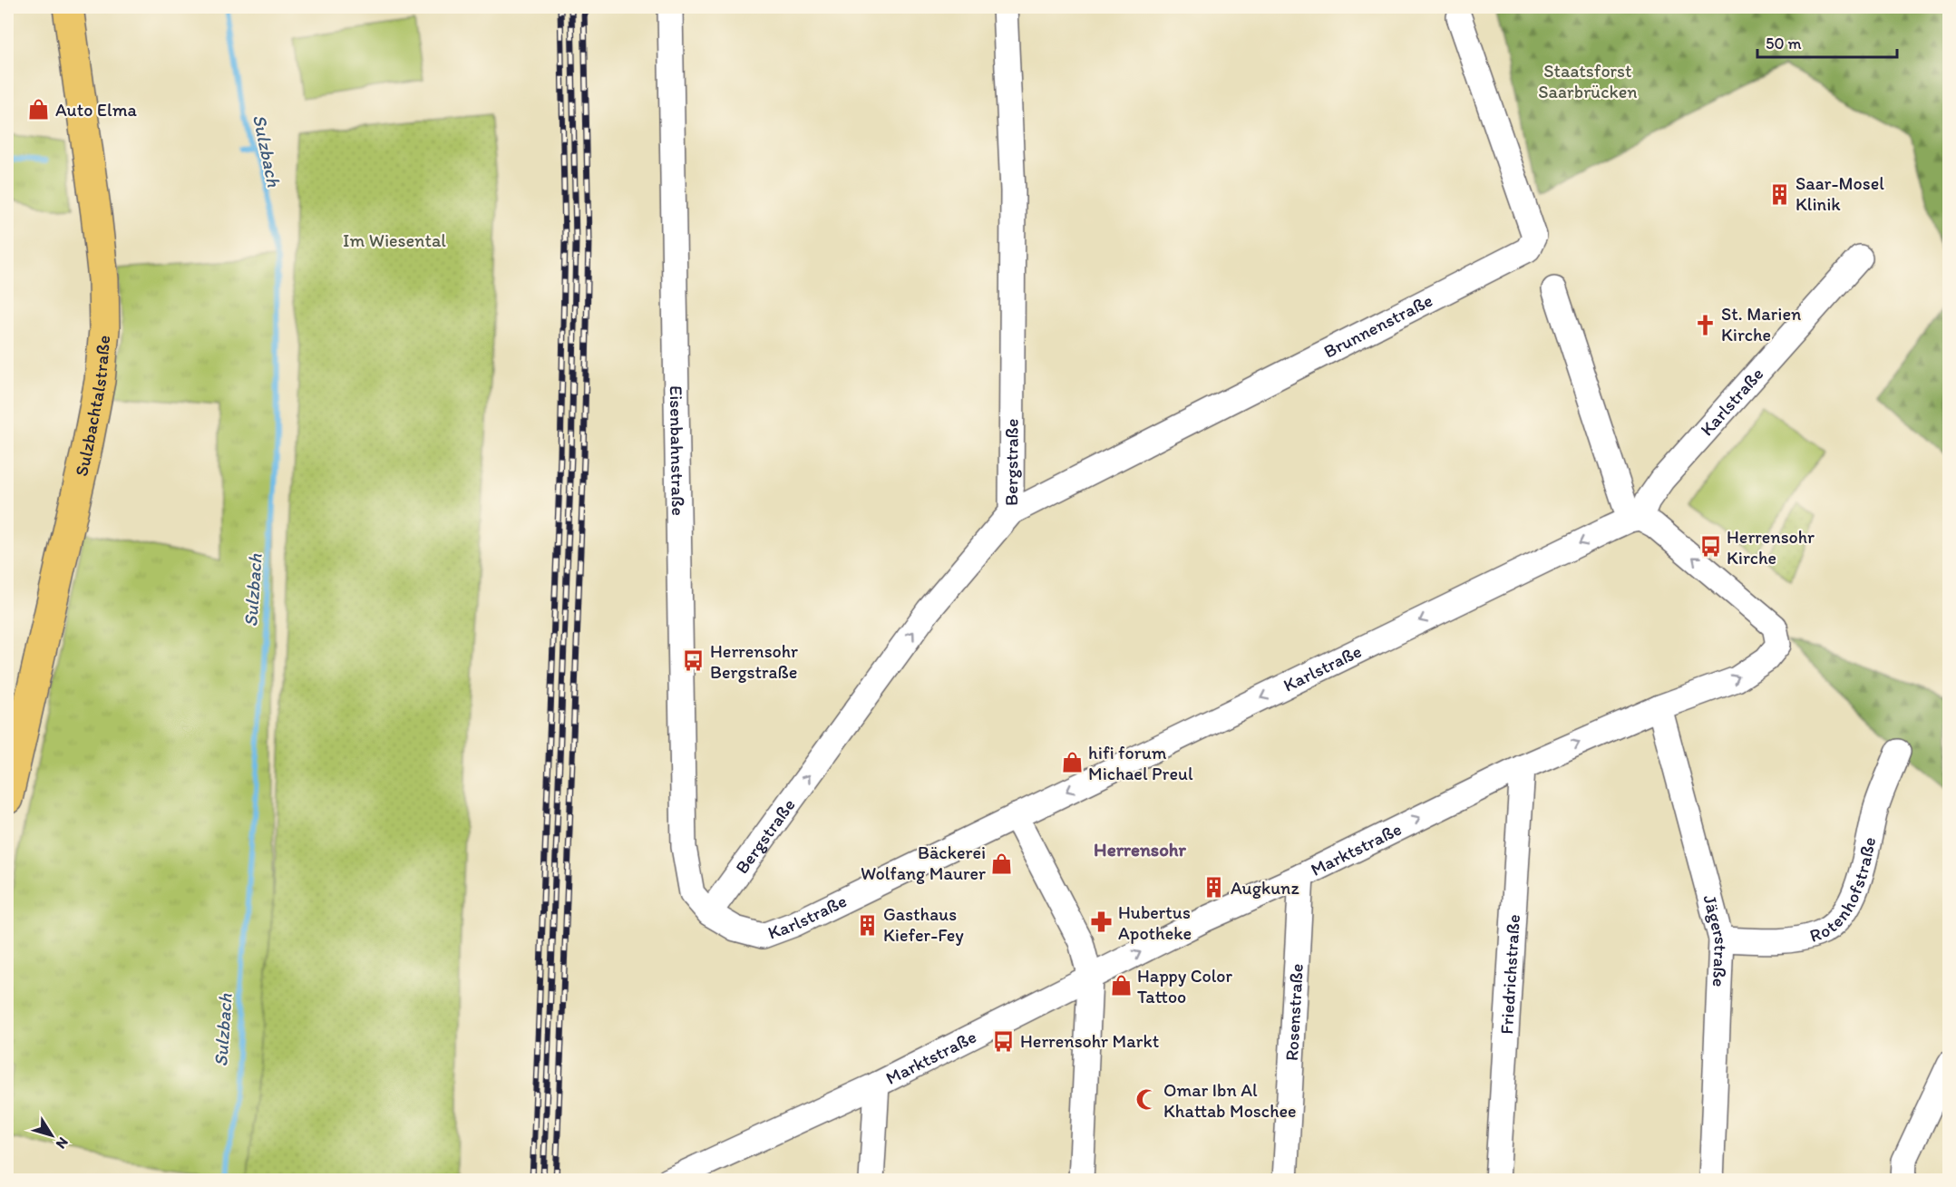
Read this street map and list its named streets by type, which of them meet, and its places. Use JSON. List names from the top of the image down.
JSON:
{
  "streets": {
    "main road": ["Sulzbachtalstraße"],
    "street": [
      "Brunnenstraße",
      "Karlstraße",
      "Eisenbahnstraße",
      "Bergstraße",
      "Marktstraße",
      "Rotenhofstraße",
      "Jägerstraße",
      "Friedrichstraße",
      "Rosenstraße"
    ]
  },
  "crossings": [
    ["Brunnenstraße", "Bergstraße"],
    ["Karlstraße", "Eisenbahnstraße"],
    ["Karlstraße", "Bergstraße"],
    ["Karlstraße", "Marktstraße"],
    ["Marktstraße", "Jägerstraße"],
    ["Marktstraße", "Friedrichstraße"],
    ["Marktstraße", "Rosenstraße"],
    ["Rotenhofstraße", "Jägerstraße"]
  ],
  "one_way": ["Karlstraße", "Bergstraße"],
  "districts": ["Herrensohr"],
  "water": ["Sulzbach"],
  "parks": ["Staatsforst Saarbrücken", "Im Wiesental"],
  "places": {
    "shop": [
      "Auto Elma",
      "hifi forum Michael Preul",
      "Bäckerei Wolfang Maurer",
      "Happy Color Tattoo"
    ],
    "building": ["Saar-Mosel Klinik", "Augkunz", "Gasthaus Kiefer-Fey"],
    "church": ["St. Marien Kirche"],
    "bus stop": ["Herrensohr Kirche", "Herrensohr Bergstraße", "Herrensohr Markt"],
    "pharmacy": ["Hubertus Apotheke"],
    "mosque": ["Omar Ibn Al Khattab Moschee"]
  },
  "scale_bar": "50 m",
  "north": "bottom right"
}
